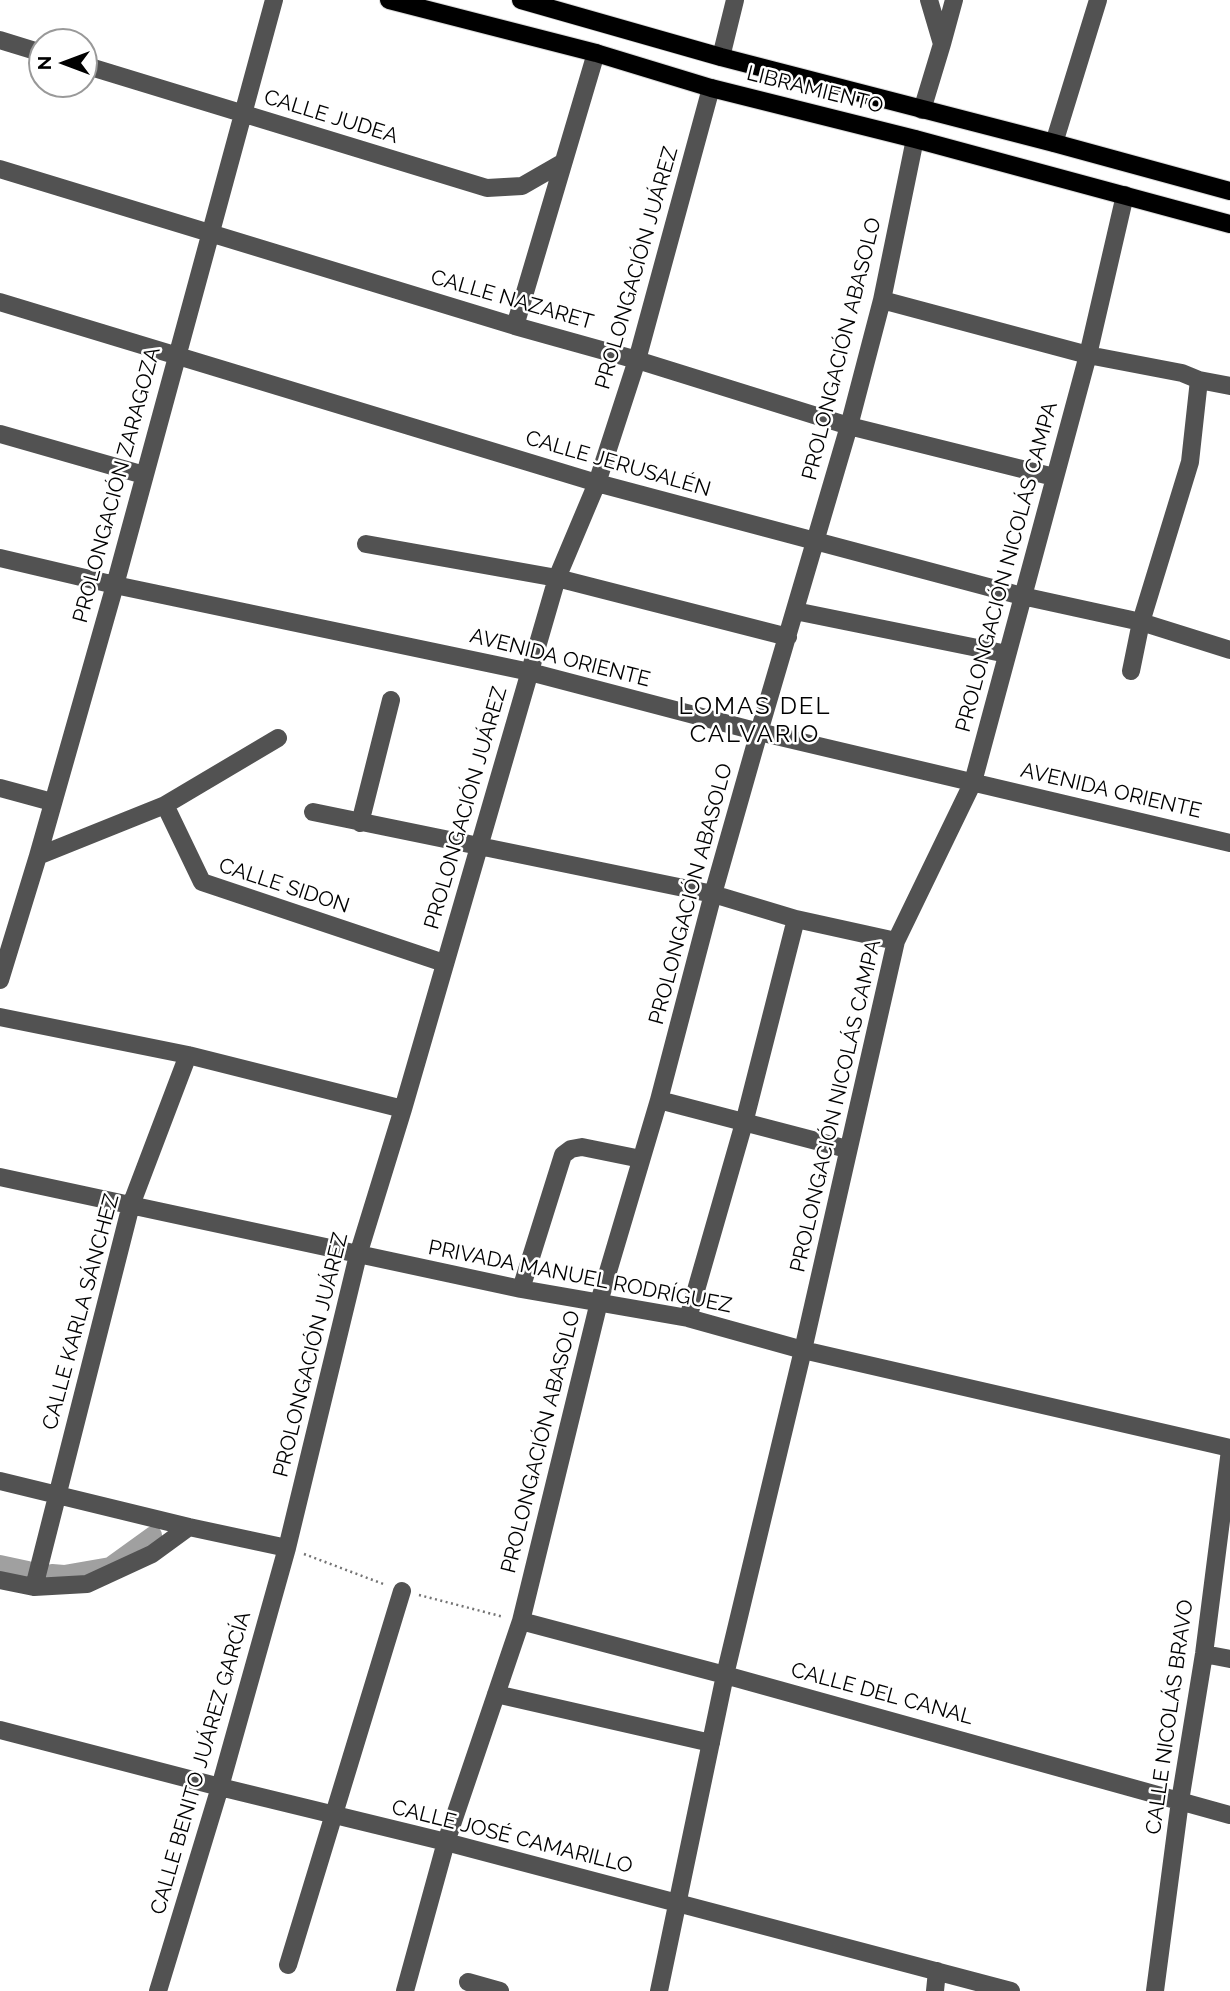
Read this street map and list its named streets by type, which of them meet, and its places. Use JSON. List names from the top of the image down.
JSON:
{
  "streets": {
    "main road": ["LIBRAMIENTO"],
    "street": [
      "CALLE JUDEA",
      "PROLONGACIÓN JUÁREZ",
      "CALLE NAZARET",
      "PROLONGACIÓN ABASOLO",
      "CALLE JERUSALÉN",
      "PROLONGACIÓN ZARAGOZA",
      "PROLONGACIÓN NICOLÁS CAMPA",
      "AVENIDA ORIENTE",
      "CALLE SIDON",
      "PRIVADA MANUEL RODRÍGUEZ",
      "CALLE KARLA SÁNCHEZ",
      "CALLE DEL CANAL",
      "CALLE NICOLÁS BRAVO",
      "CALLE BENITO JUÁREZ GARCÍA",
      "CALLE JOSÉ CAMARILLO"
    ]
  },
  "crossings": [
    ["LIBRAMIENTO", "PROLONGACIÓN JUÁREZ"],
    ["LIBRAMIENTO", "PROLONGACIÓN ABASOLO"],
    ["LIBRAMIENTO", "PROLONGACIÓN NICOLÁS CAMPA"],
    ["CALLE JUDEA", "PROLONGACIÓN ZARAGOZA"],
    ["PROLONGACIÓN JUÁREZ", "CALLE NAZARET"],
    ["PROLONGACIÓN JUÁREZ", "CALLE JERUSALÉN"],
    ["PROLONGACIÓN JUÁREZ", "AVENIDA ORIENTE"],
    ["PROLONGACIÓN JUÁREZ", "CALLE SIDON"],
    ["PROLONGACIÓN JUÁREZ", "PRIVADA MANUEL RODRÍGUEZ"],
    ["PROLONGACIÓN JUÁREZ", "CALLE BENITO JUÁREZ GARCÍA"],
    ["CALLE NAZARET", "PROLONGACIÓN ABASOLO"],
    ["CALLE NAZARET", "PROLONGACIÓN ZARAGOZA"],
    ["CALLE NAZARET", "PROLONGACIÓN NICOLÁS CAMPA"],
    ["PROLONGACIÓN ABASOLO", "CALLE JERUSALÉN"],
    ["PROLONGACIÓN ABASOLO", "AVENIDA ORIENTE"],
    ["PROLONGACIÓN ABASOLO", "PRIVADA MANUEL RODRÍGUEZ"],
    ["PROLONGACIÓN ABASOLO", "CALLE DEL CANAL"],
    ["PROLONGACIÓN ABASOLO", "CALLE JOSÉ CAMARILLO"],
    ["CALLE JERUSALÉN", "PROLONGACIÓN ZARAGOZA"],
    ["CALLE JERUSALÉN", "PROLONGACIÓN NICOLÁS CAMPA"],
    ["PROLONGACIÓN ZARAGOZA", "AVENIDA ORIENTE"],
    ["PROLONGACIÓN NICOLÁS CAMPA", "AVENIDA ORIENTE"],
    ["PROLONGACIÓN NICOLÁS CAMPA", "PRIVADA MANUEL RODRÍGUEZ"],
    ["PROLONGACIÓN NICOLÁS CAMPA", "CALLE DEL CANAL"],
    ["PROLONGACIÓN NICOLÁS CAMPA", "CALLE JOSÉ CAMARILLO"],
    ["PRIVADA MANUEL RODRÍGUEZ", "CALLE KARLA SÁNCHEZ"],
    ["PRIVADA MANUEL RODRÍGUEZ", "CALLE NICOLÁS BRAVO"],
    ["CALLE DEL CANAL", "CALLE NICOLÁS BRAVO"],
    ["CALLE BENITO JUÁREZ GARCÍA", "CALLE JOSÉ CAMARILLO"]
  ],
  "districts": ["LOMAS DEL CALVARIO"],
  "north": "left"
}
